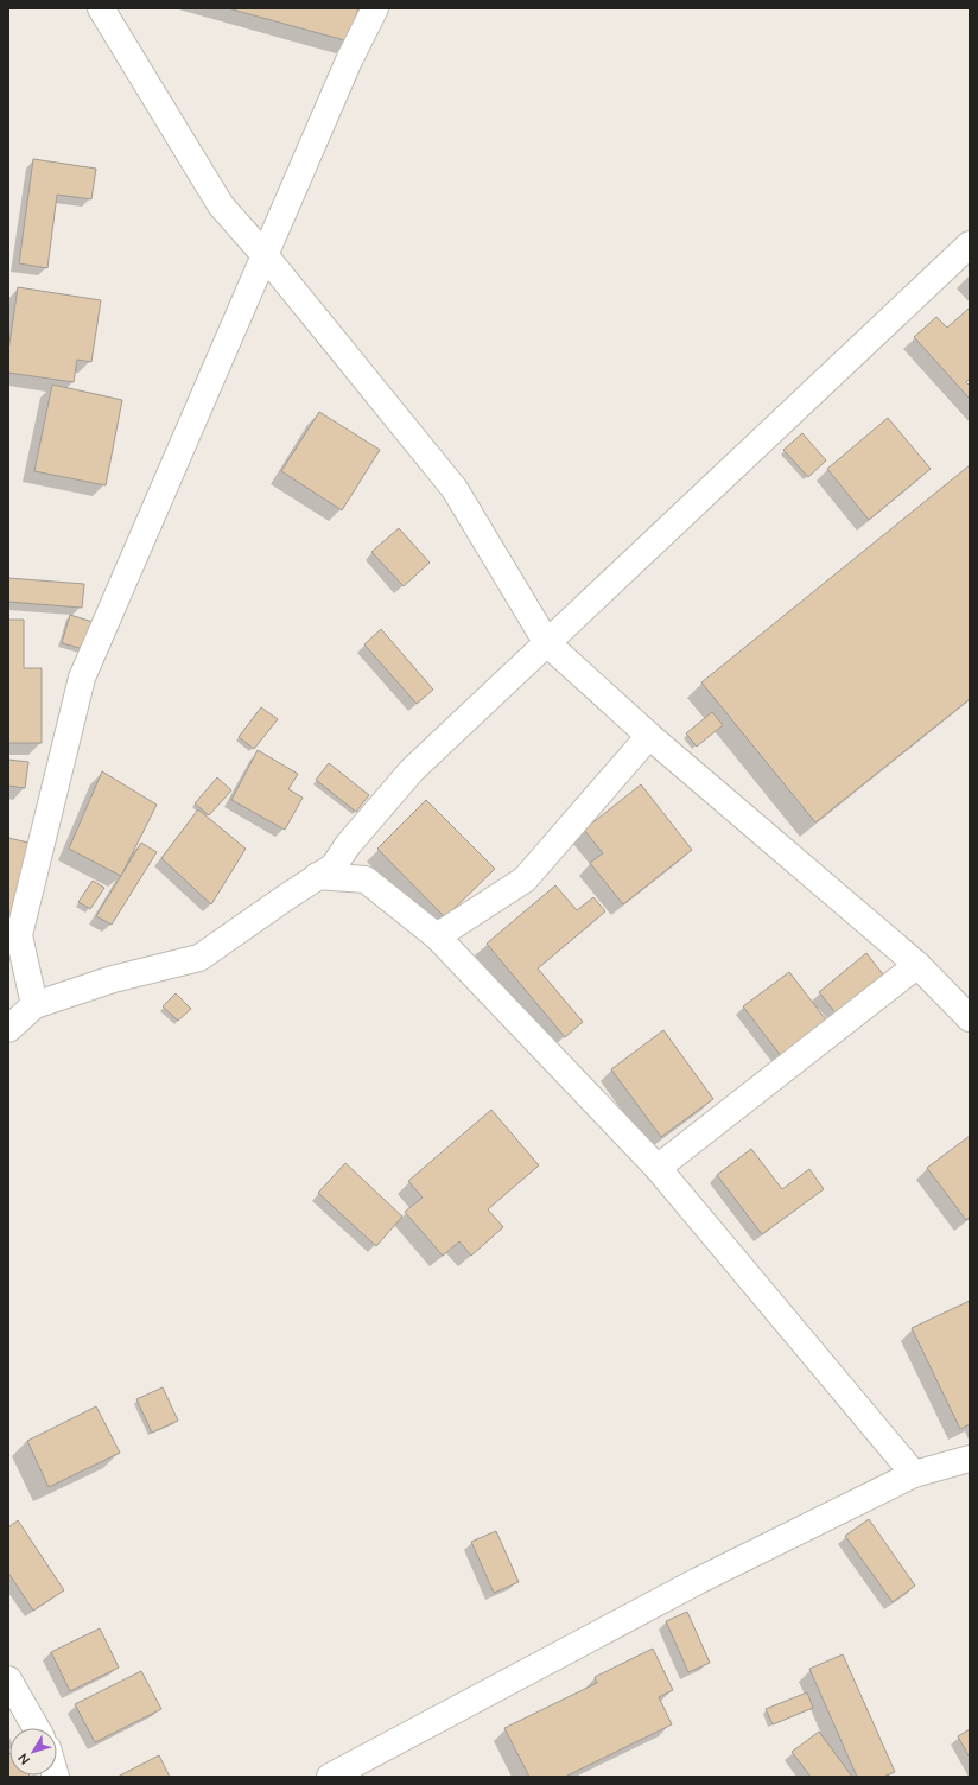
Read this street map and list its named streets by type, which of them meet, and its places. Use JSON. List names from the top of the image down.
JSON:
{
  "north": "bottom left"
}
